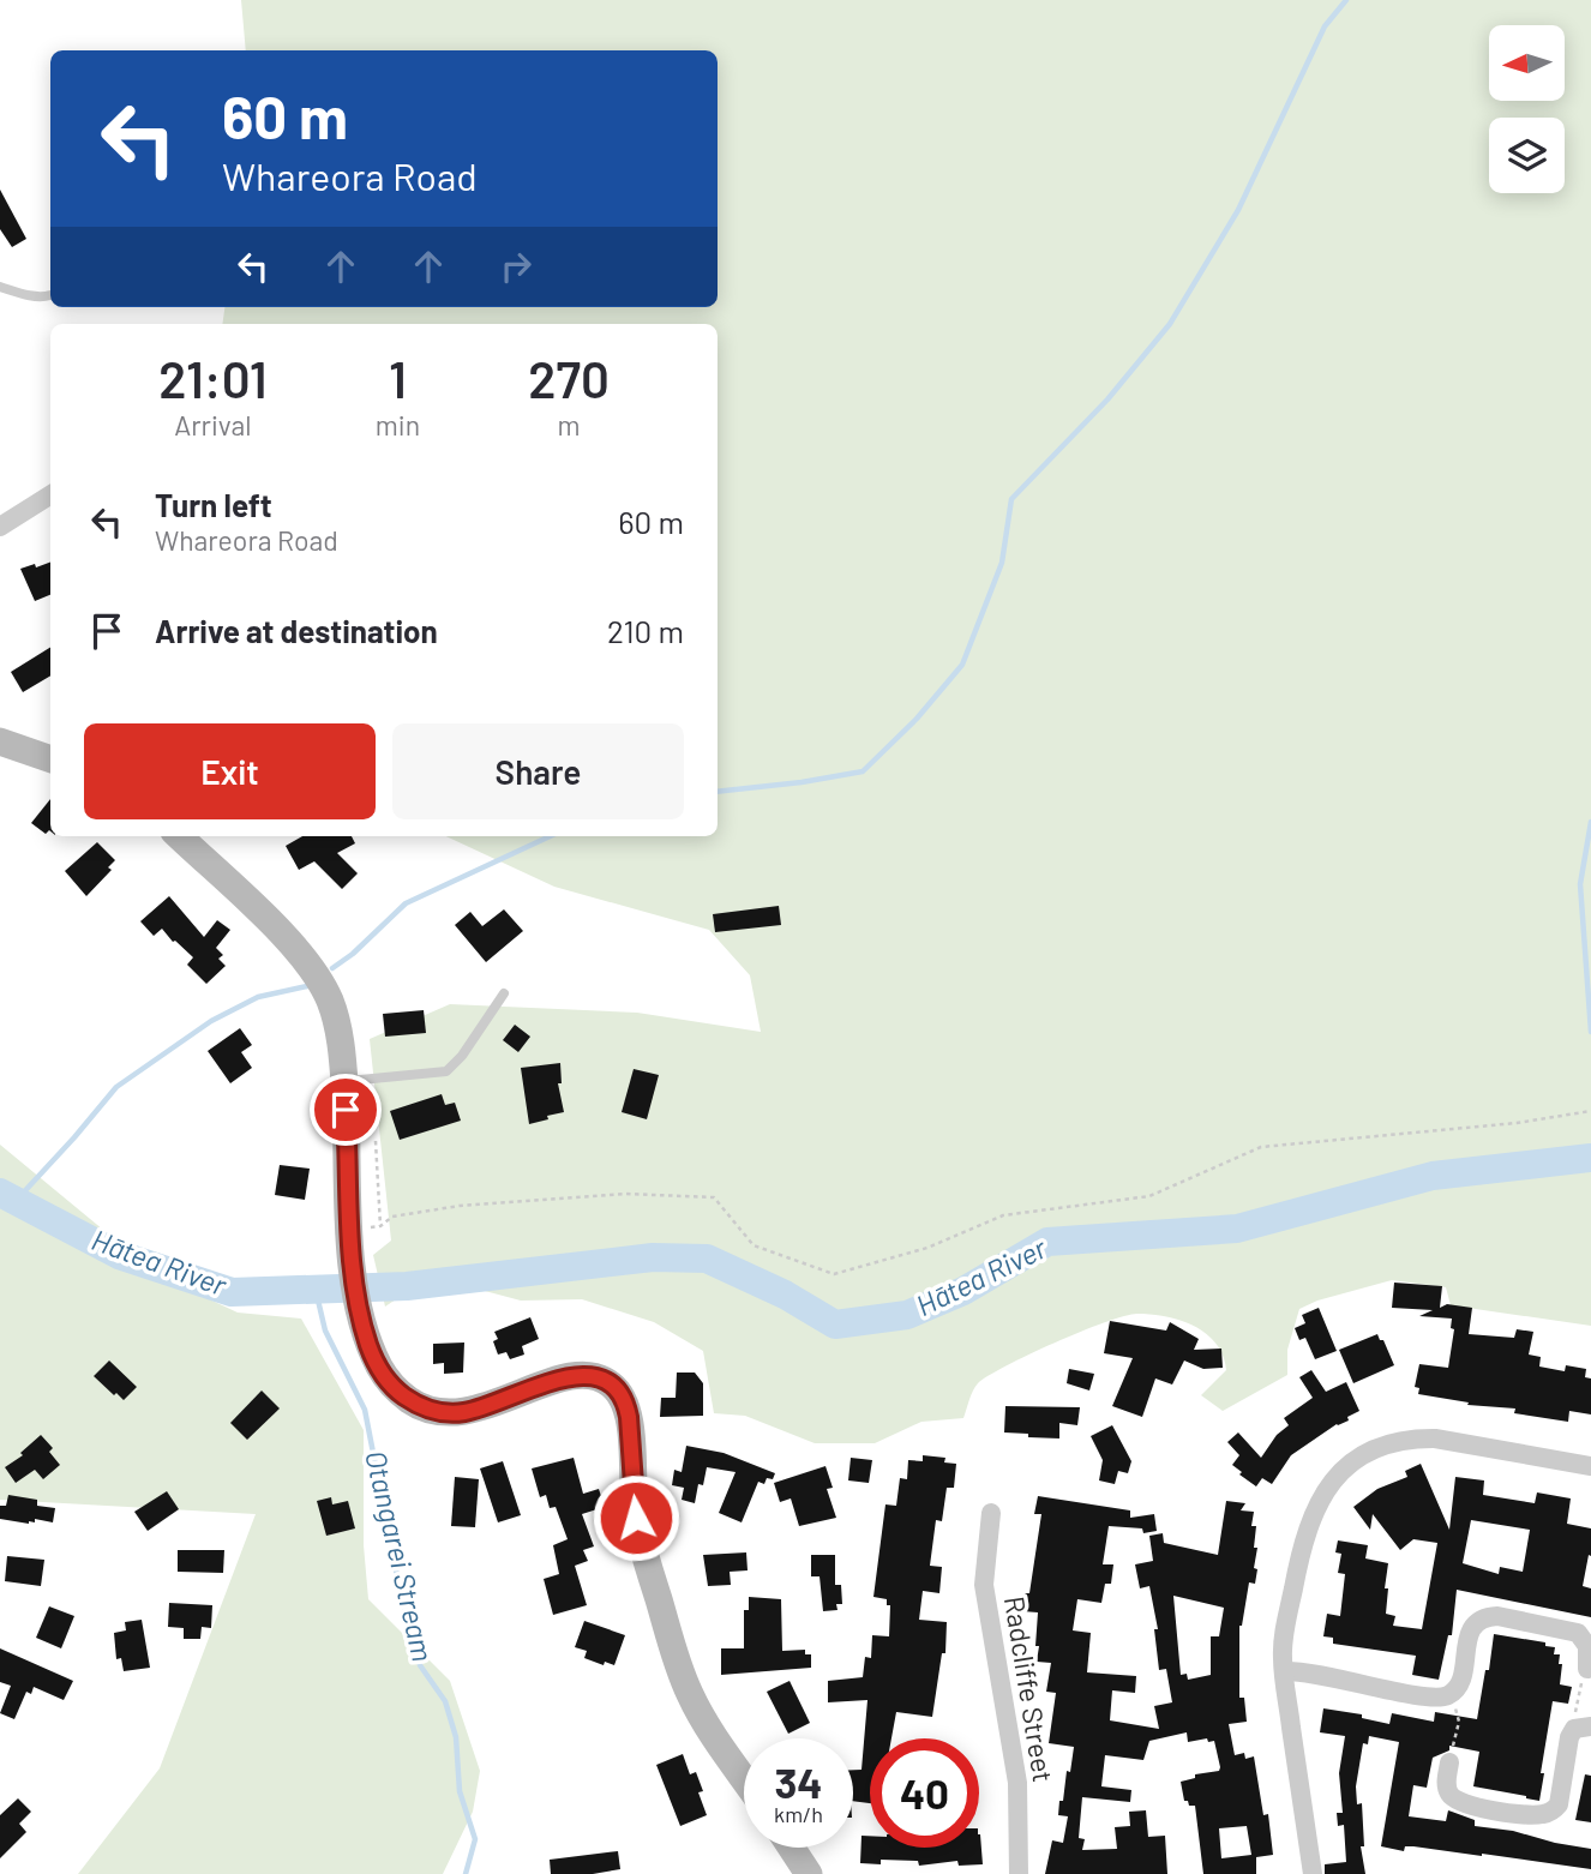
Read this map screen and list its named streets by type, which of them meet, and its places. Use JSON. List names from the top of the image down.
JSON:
{
  "streets": {
    "street": ["Radcliffe Street"]
  },
  "water": ["Hātea River", "Otangarei Stream"],
  "north": "left",
  "page": {
    "turn": ["60 m", "Whareora Road"],
    "eta": [
      "21:01",
      "Arrival",
      "1",
      "min",
      "270",
      "m"
    ],
    "list": [
      {
        "name": "Turn left",
        "note": "Whareora Road",
        "value": "60 m"
      },
      {
        "name": "Arrive at destination",
        "value": "210 m"
      }
    ],
    "buttons": ["Exit", "Share"],
    "speed": "34 km/h",
    "limit": "40"
  }
}
